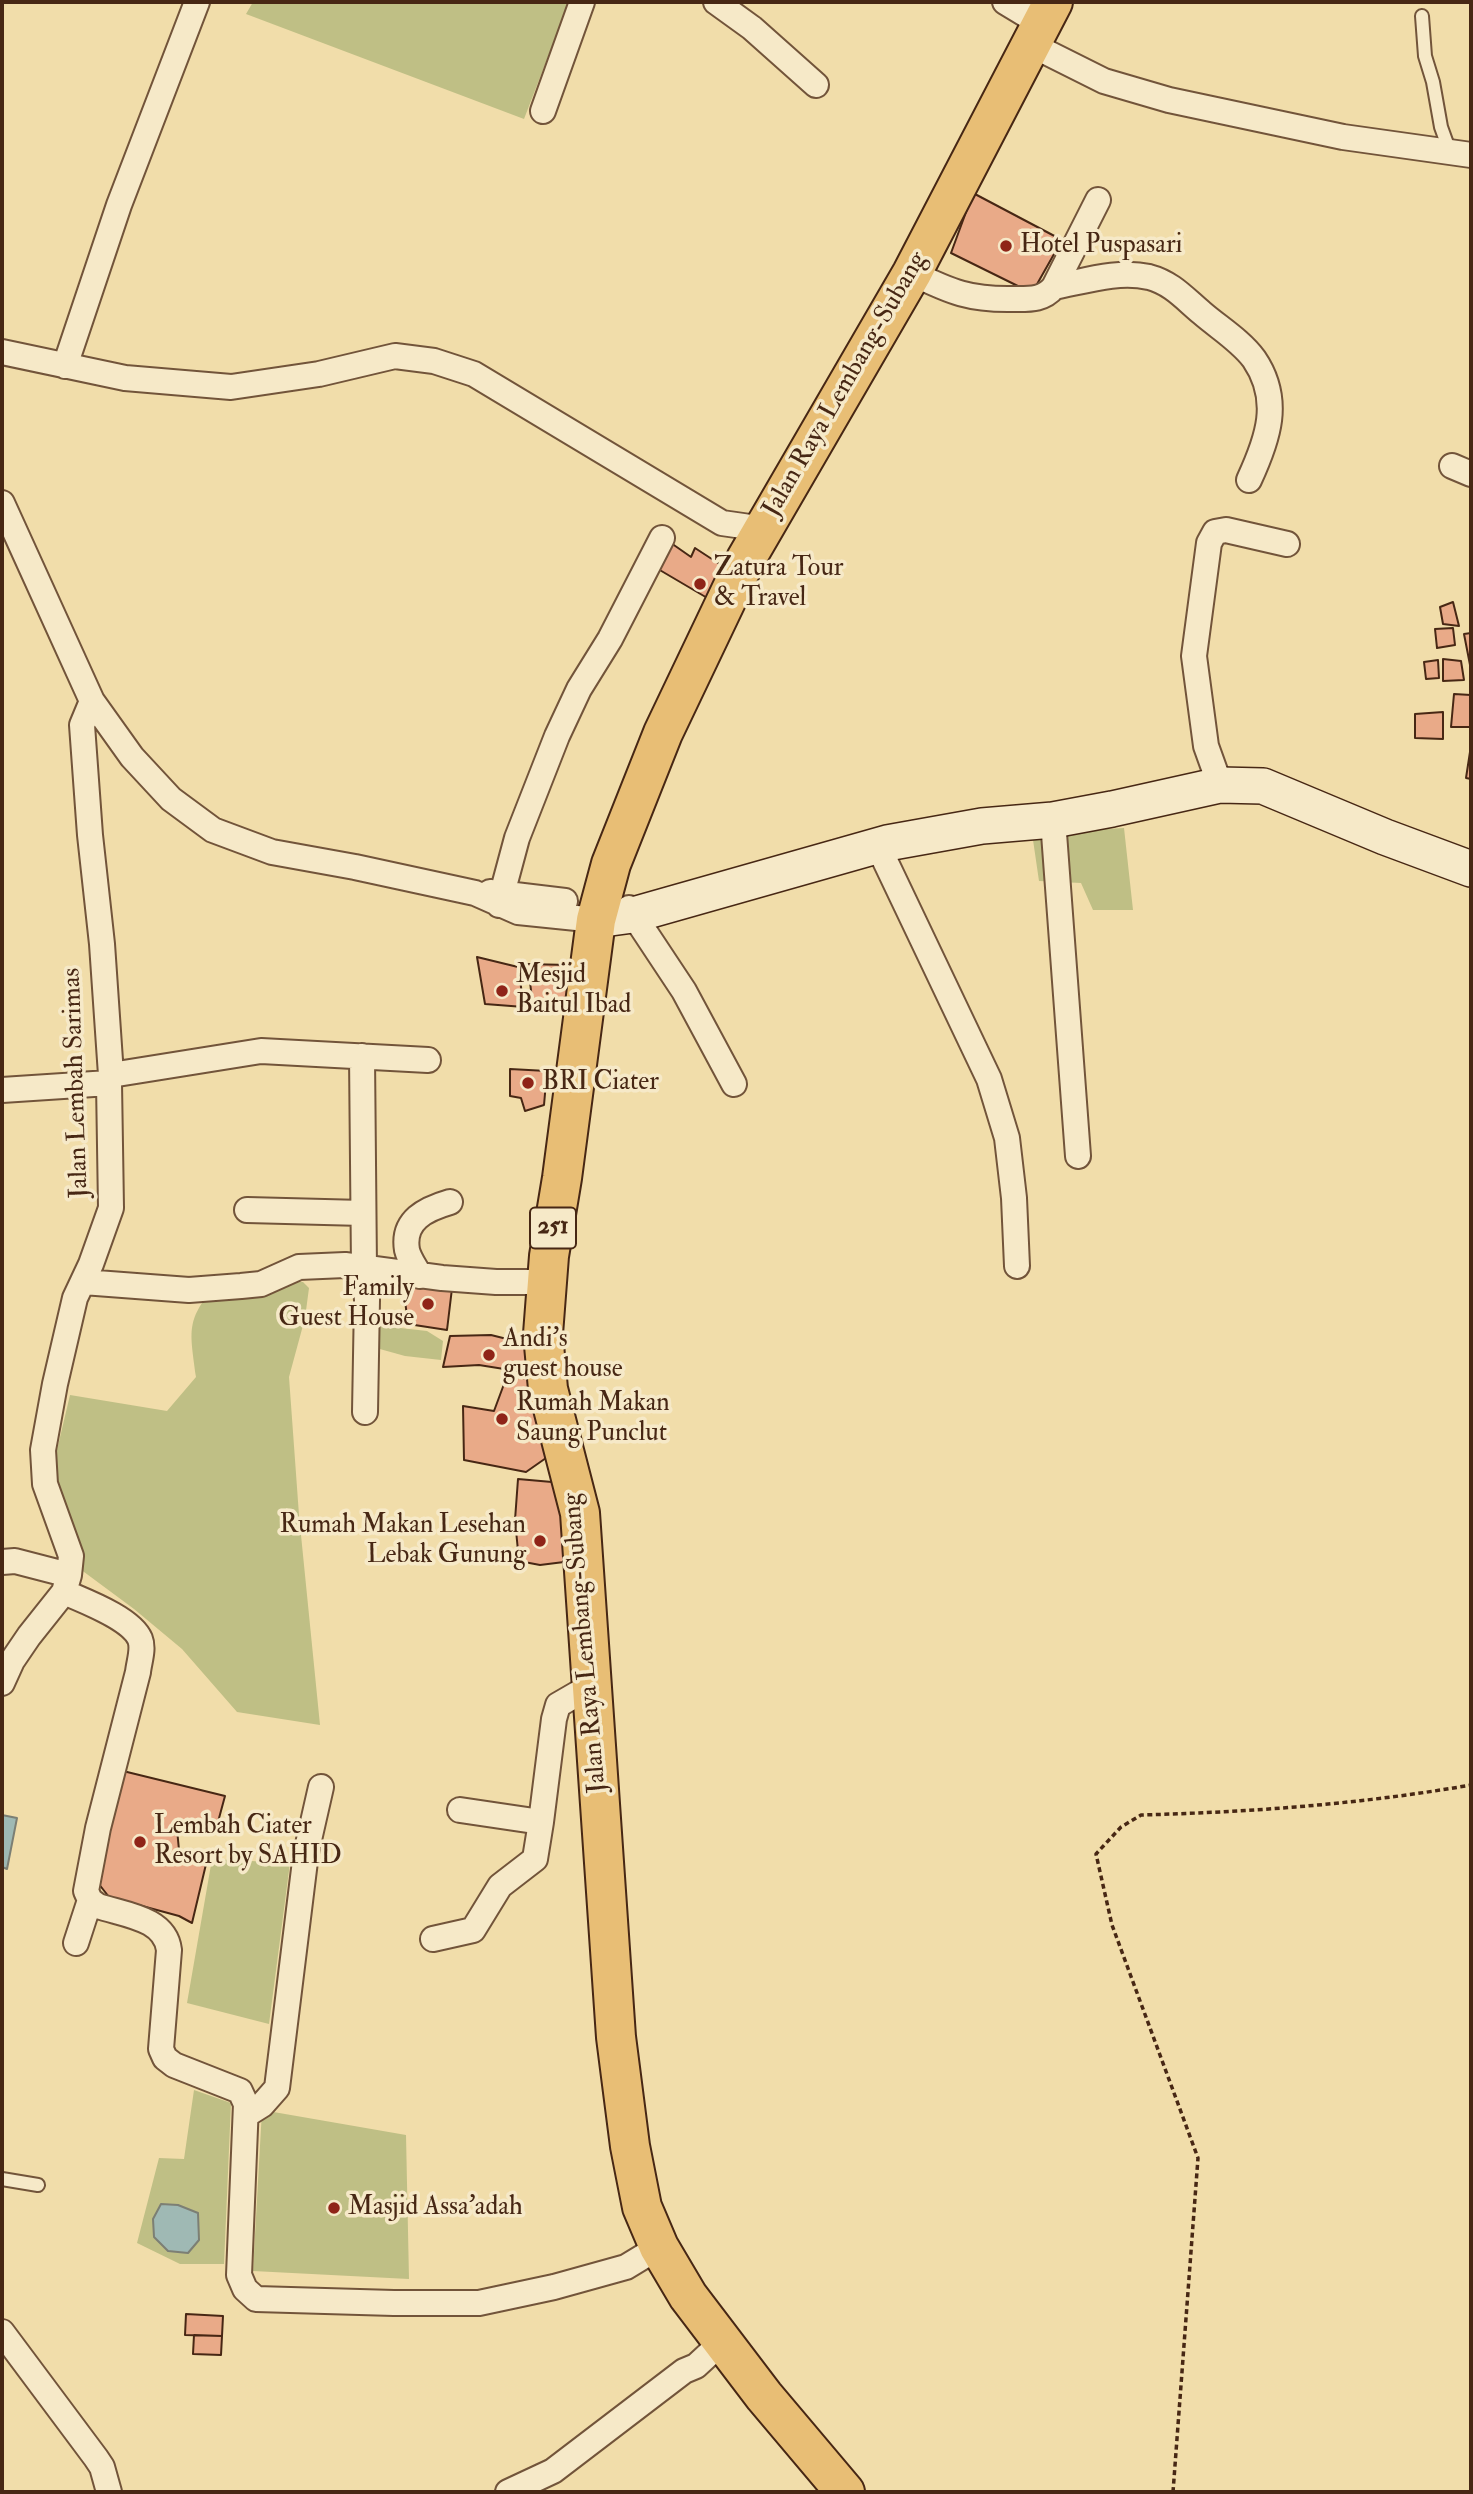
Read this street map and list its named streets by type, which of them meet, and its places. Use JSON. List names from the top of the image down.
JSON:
{
  "streets": {
    "main road": ["Jalan Raya Lembang-Subang", "251"],
    "street": ["Jalan Lembah Sarimas"]
  },
  "places": [
    "Hotel Puspasari",
    "Zatura Tour & Travel",
    "Mesjid Baitul Ibad",
    "BRI Ciater",
    "Family Guest House",
    "Andi's guest house",
    "Rumah Makan Saung Punclut",
    "Rumah Makan Lesehan Lebak Gunung",
    "Lembah Ciater Resort by SAHID",
    "Masjid Assa'adah"
  ]
}
